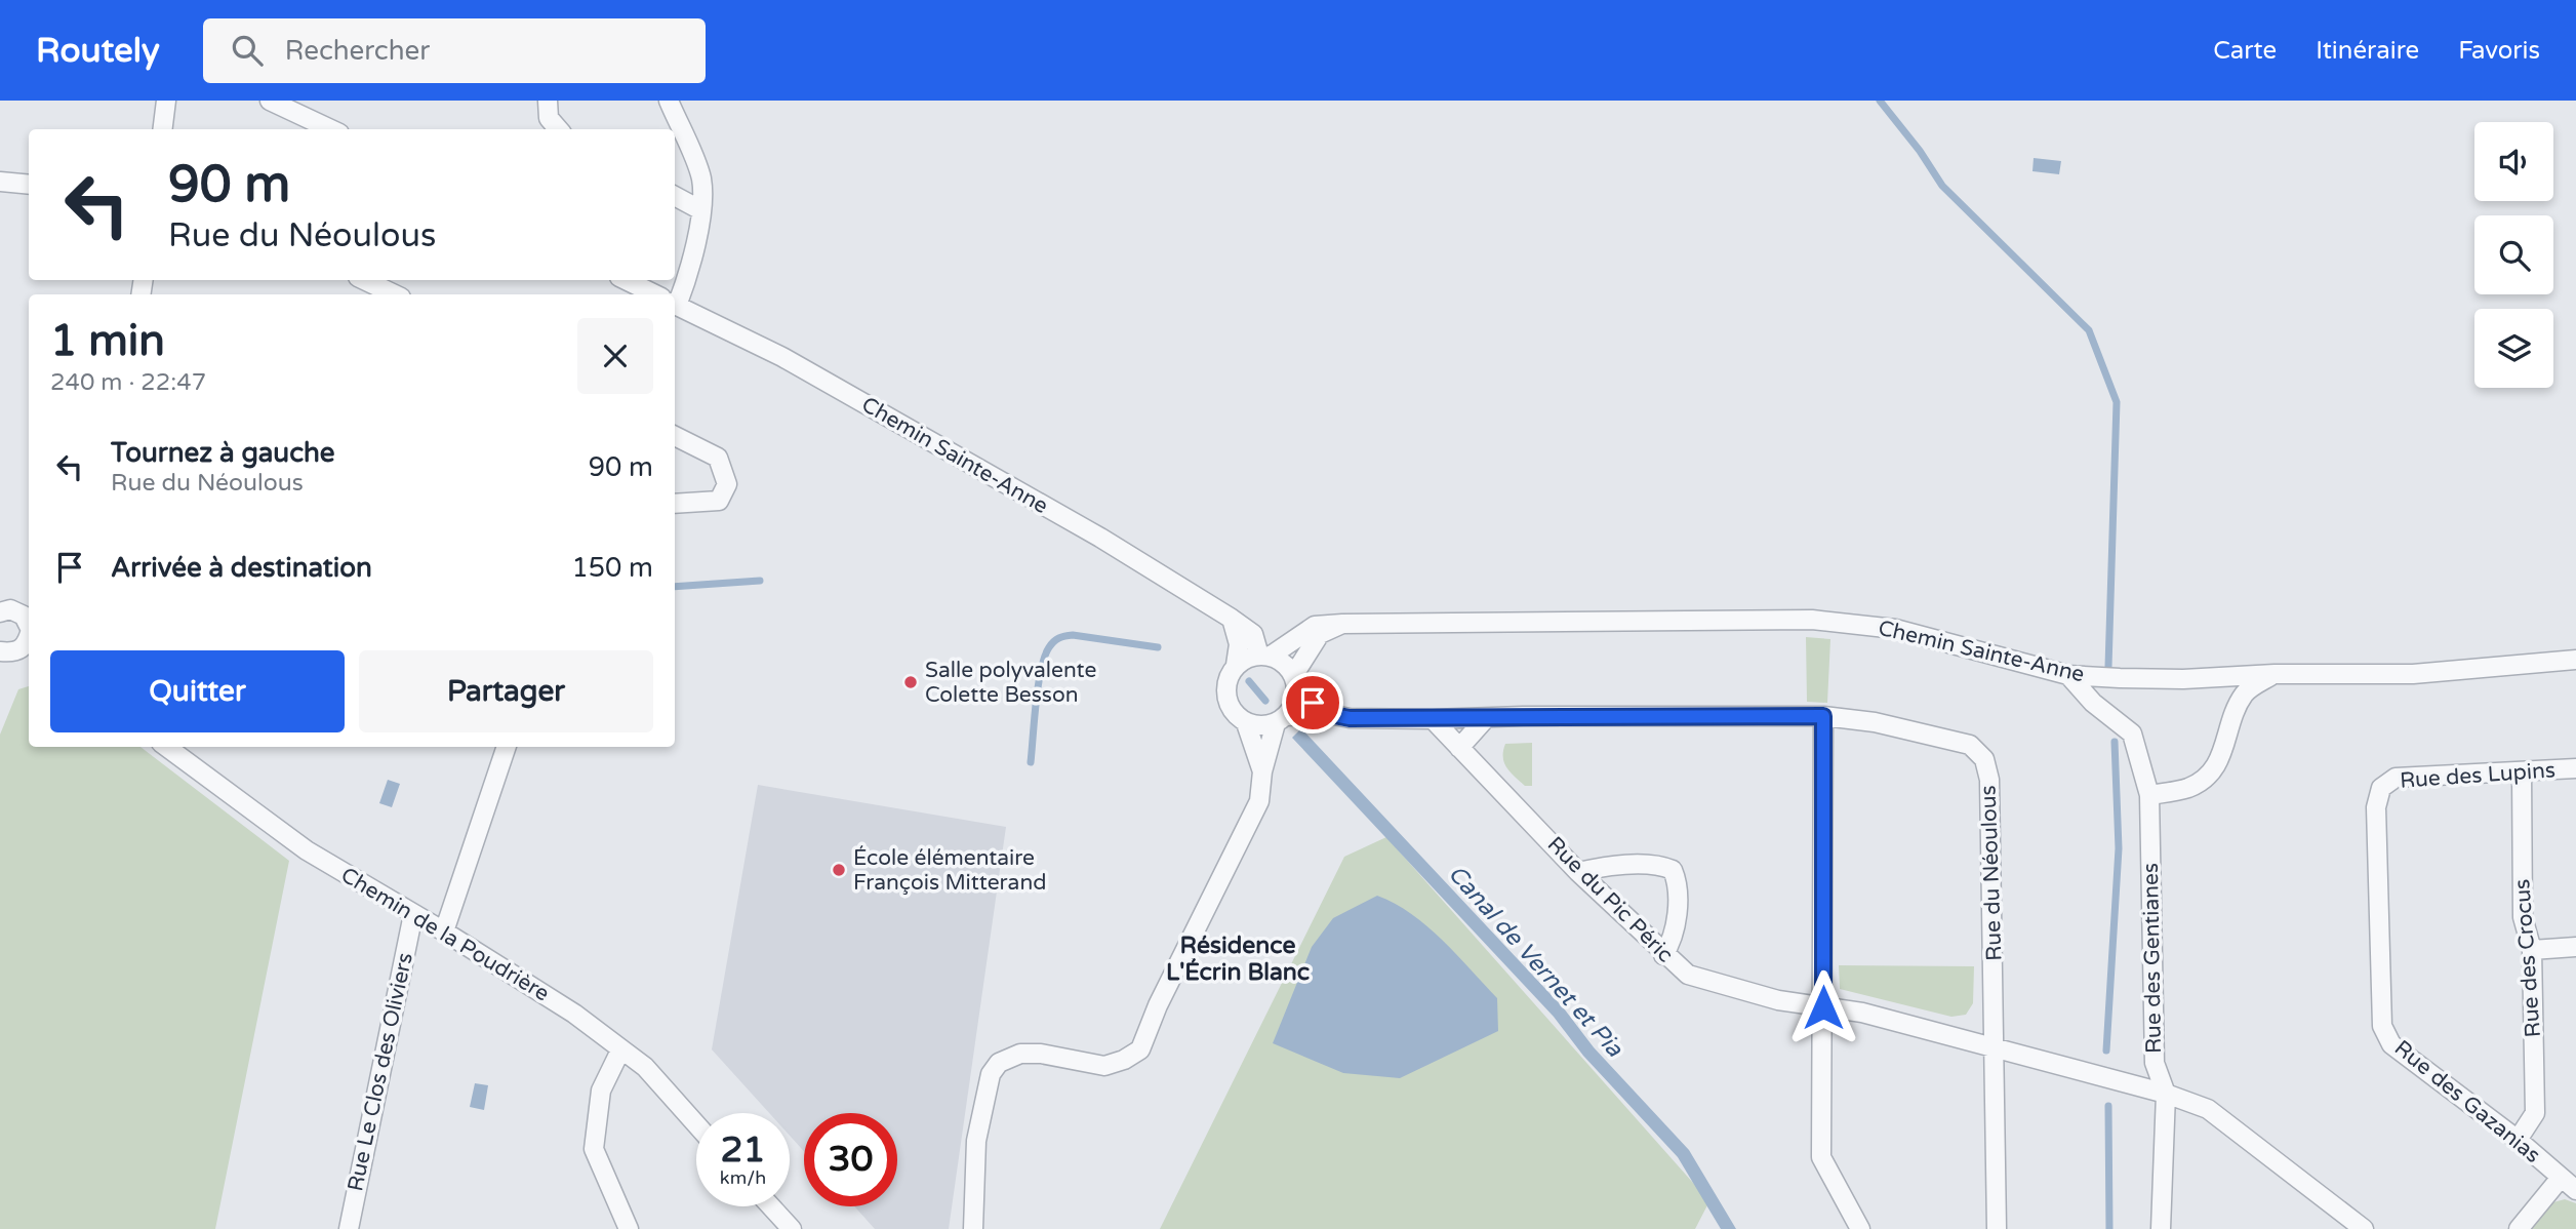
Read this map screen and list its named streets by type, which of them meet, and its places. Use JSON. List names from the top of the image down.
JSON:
{
  "streets": {
    "street": [
      "Chemin Sainte-Anne",
      "Rue des Lupins",
      "Rue du Néoulous",
      "Rue du Pic Péric",
      "Chemin de la Poudrière",
      "Rue des Gentianes",
      "Rue des Crocus",
      "Rue Le Clos des Oliviers",
      "Rue des Gazanias"
    ]
  },
  "crossings": [
    ["Chemin Sainte-Anne", "Rue du Néoulous"],
    ["Chemin Sainte-Anne", "Rue des Gentianes"],
    ["Rue des Lupins", "Rue des Crocus"],
    ["Rue des Lupins", "Rue des Gazanias"],
    ["Rue du Néoulous", "Rue du Pic Péric"],
    ["Rue du Pic Péric", "Rue des Gentianes"],
    ["Chemin de la Poudrière", "Rue Le Clos des Oliviers"],
    ["Rue des Crocus", "Rue des Gazanias"]
  ],
  "districts": ["Résidence L'Écrin Blanc"],
  "water": ["Canal de Vernet et Pia"],
  "places": ["Salle polyvalente Colette Besson", "École élémentaire François Mitterand"],
  "page": {
    "header": "Routely",
    "search": "Rechercher",
    "nav": ["Carte", "Itinéraire", "Favoris"],
    "turn": ["90 m", "Rue du Néoulous"],
    "heading": ["1 min", "240 m · 22:47"],
    "list": [
      {
        "name": "Tournez à gauche",
        "note": "Rue du Néoulous",
        "value": "90 m"
      },
      {
        "name": "Arrivée à destination",
        "value": "150 m"
      }
    ],
    "buttons": ["Quitter", "Partager"],
    "speed": "21 km/h",
    "limit": "30"
  }
}
